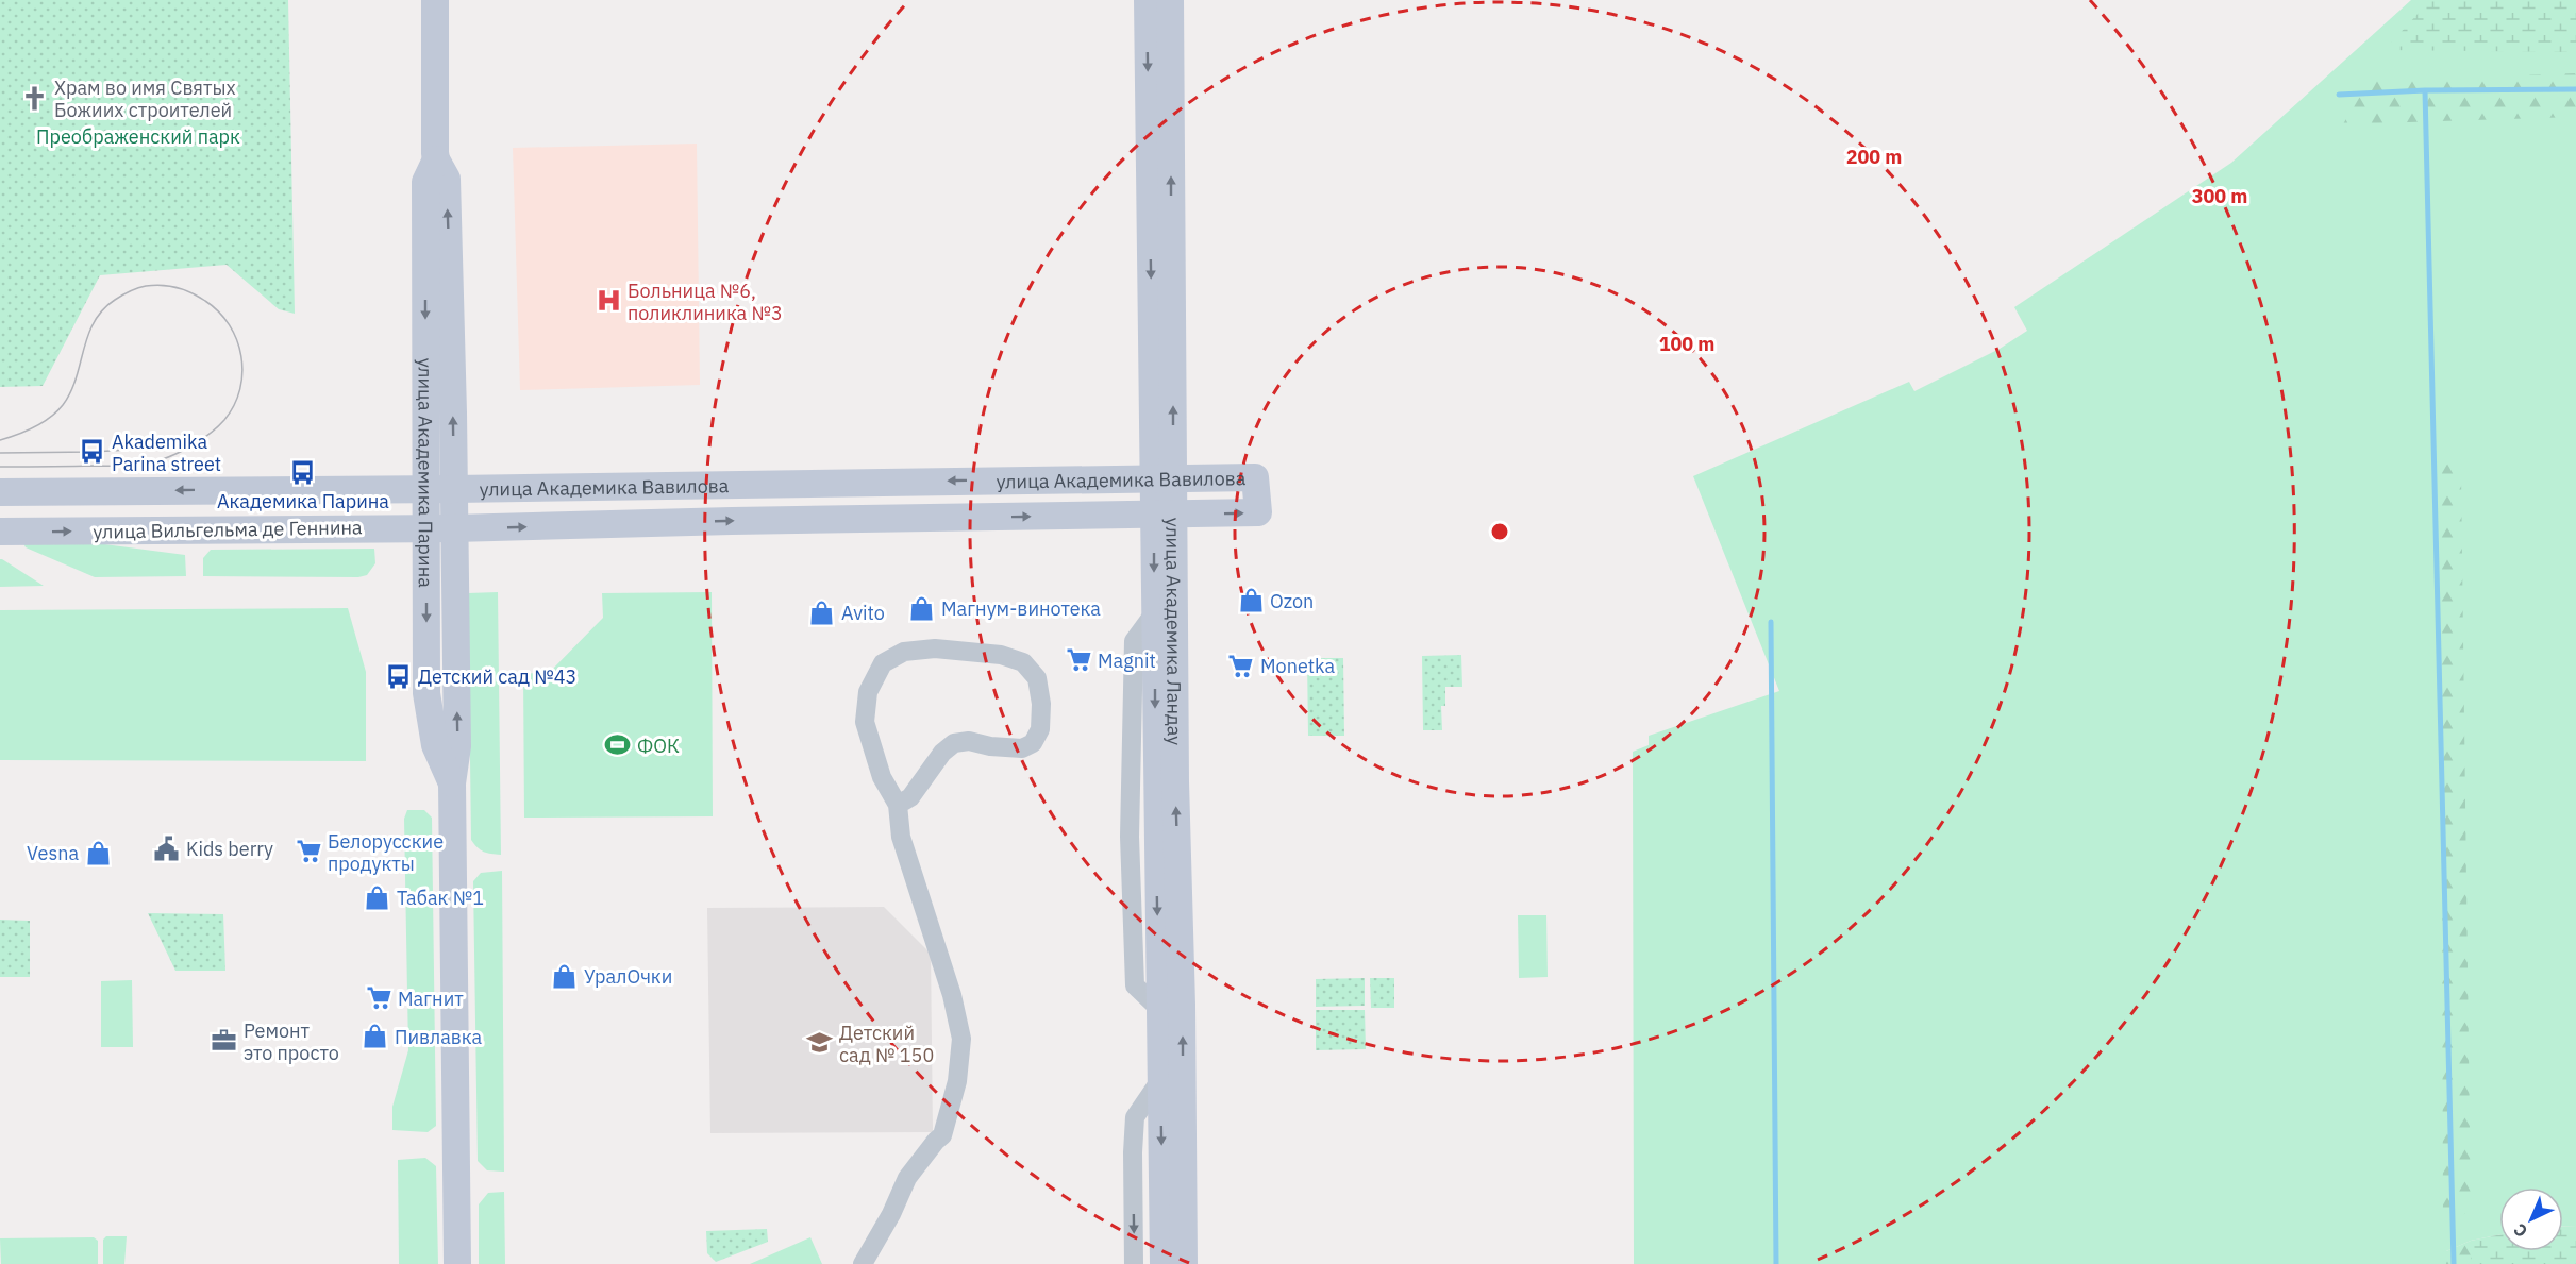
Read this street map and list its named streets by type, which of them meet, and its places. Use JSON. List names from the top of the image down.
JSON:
{
  "streets": {
    "street": [
      "улица Академика Парина",
      "улица Академика Вавилова",
      "улица Вильгельма де Геннина",
      "улица Академика Ландау"
    ]
  },
  "crossings": [
    ["улица Академика Парина", "улица Академика Вавилова"],
    ["улица Академика Парина", "улица Вильгельма де Геннина"],
    ["улица Академика Вавилова", "улица Вильгельма де Геннина"],
    ["улица Академика Вавилова", "улица Академика Ландау"]
  ],
  "parks": ["Преображенский парк"],
  "places": {
    "church": ["Храм во имя Святых Божиих строителей"],
    "hospital": ["Больница №6, поликлиника №3"],
    "bus stop": ["Akademika Parina street", "Академика Парина", "Детский сад №43"],
    "shop": [
      "Ozon",
      "Магнум-винотека",
      "Avito",
      "Vesna",
      "Табак №1",
      "УралОчки",
      "Пивлавка"
    ],
    "supermarket": [
      "Magnit",
      "Monetka",
      "Белорусские продукты",
      "Магнит"
    ],
    "sports": ["ФОК"],
    "public building": ["Kids berry"],
    "office": ["Ремонт это просто"],
    "school or university": ["Детский сад № 150"]
  },
  "north": "bottom left",
  "rings": ["200 m", "300 m", "100 m"]
}
